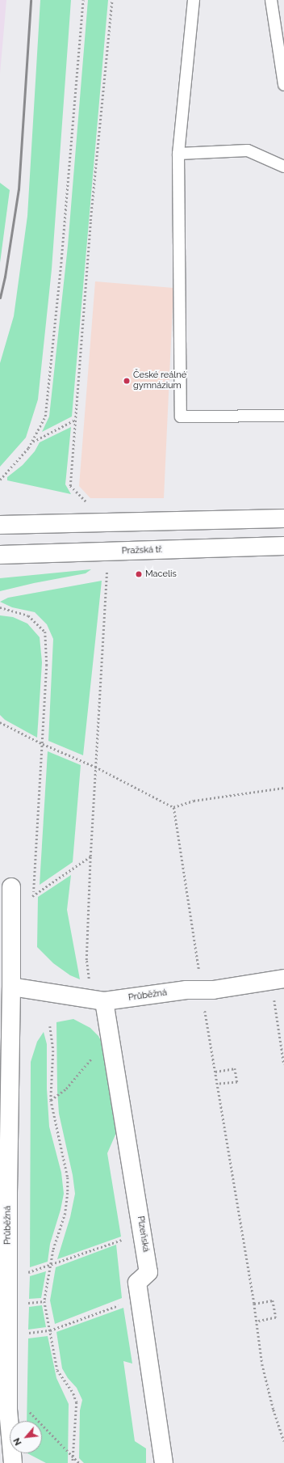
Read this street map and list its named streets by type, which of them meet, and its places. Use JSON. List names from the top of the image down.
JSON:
{
  "streets": {
    "street": ["Pražská tř.", "Průběžná", "Plzeňská"]
  },
  "crossings": [
    ["Průběžná", "Plzeňská"]
  ],
  "places": ["České reálné gymnázium", "Macelis"],
  "north": "bottom left"
}
